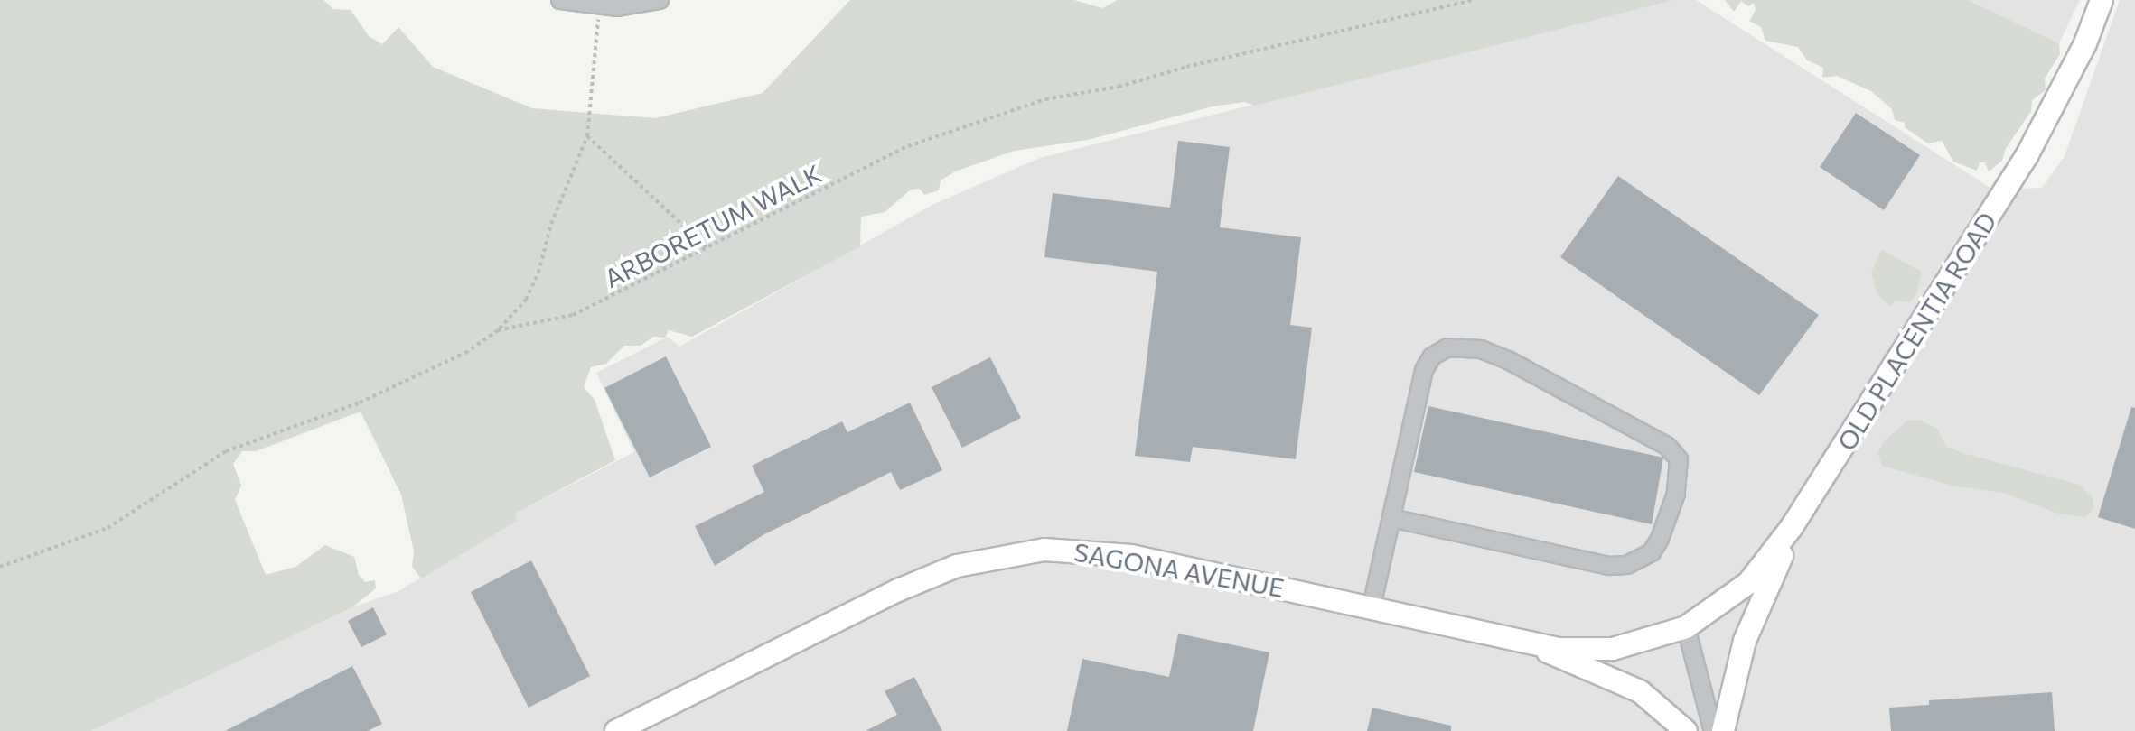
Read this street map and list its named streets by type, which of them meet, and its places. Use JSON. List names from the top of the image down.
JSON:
{
  "streets": {
    "main road": ["OLD PLACENTIA ROAD", "SAGONA AVENUE"],
    "path": ["ARBORETUM WALK"]
  },
  "crossings": [
    ["OLD PLACENTIA ROAD", "SAGONA AVENUE"]
  ]
}
